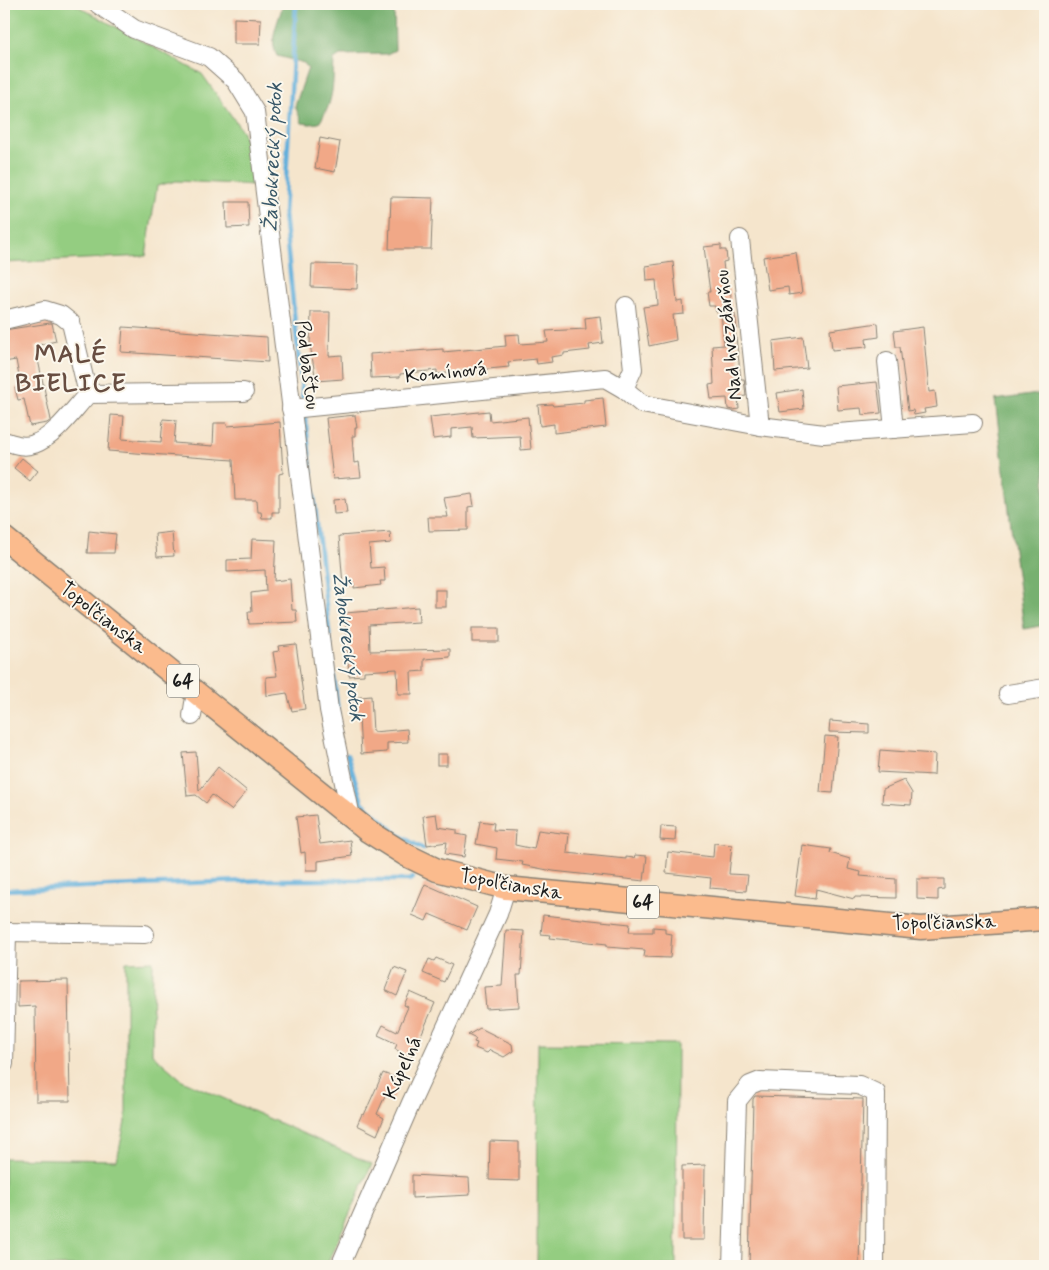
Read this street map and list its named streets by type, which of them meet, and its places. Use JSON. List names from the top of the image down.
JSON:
{
  "streets": {
    "main road": ["Topoľčianska", "64"],
    "street": [
      "Nad hvezdárňou",
      "Pod baštou",
      "Komínová",
      "Kúpeľná"
    ]
  },
  "crossings": [
    ["Pod baštou", "Komínová"],
    ["Pod baštou", "Topoľčianska"],
    ["Topoľčianska", "Kúpeľná"]
  ],
  "districts": ["MALÉ BIELICE"],
  "water": ["Žabokrecký potok"]
}
